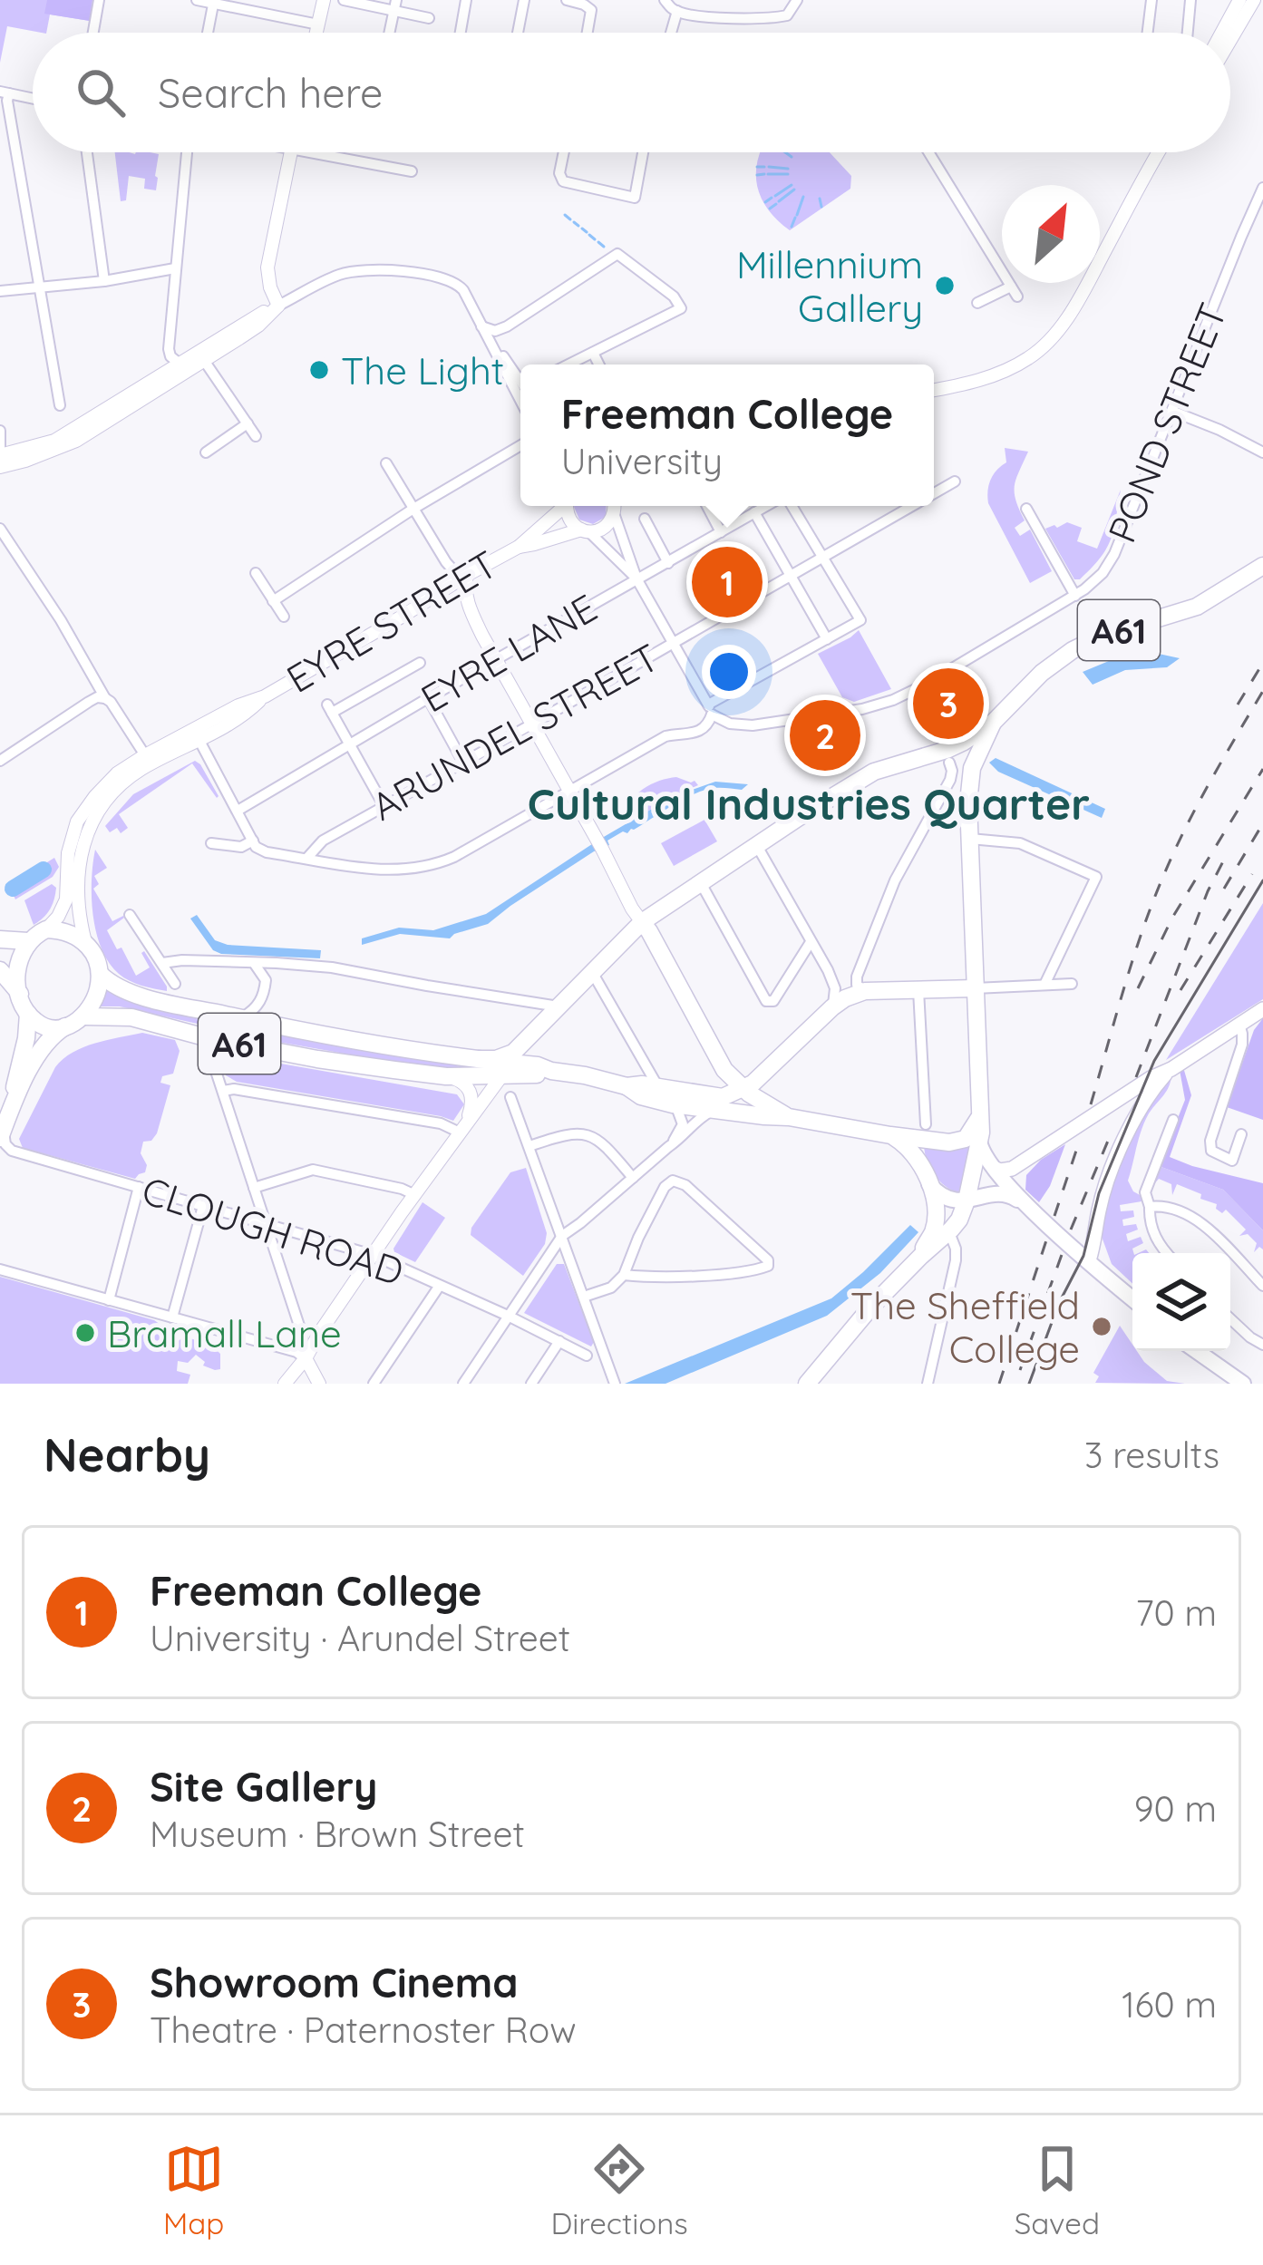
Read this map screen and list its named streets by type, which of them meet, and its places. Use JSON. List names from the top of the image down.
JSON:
{
  "streets": {
    "highway": ["A61"],
    "street": [
      "POND STREET",
      "EYRE STREET",
      "EYRE LANE",
      "ARUNDEL STREET",
      "CLOUGH ROAD"
    ]
  },
  "crossings": [
    ["EYRE STREET", "A61"]
  ],
  "districts": ["Cultural Industries Quarter"],
  "places": [
    "Millennium Gallery",
    "The Light",
    "The Sheffield College",
    "Bramall Lane"
  ],
  "north": "top right",
  "page": {
    "search": "Search here",
    "popup": ["Freeman College", "University"],
    "pins": ["1", "3", "2"],
    "heading": ["Nearby", "3 results"],
    "list": [
      {
        "mark": "1",
        "name": "Freeman College",
        "note": "University · Arundel Street",
        "value": "70 m"
      },
      {
        "mark": "2",
        "name": "Site Gallery",
        "note": "Museum · Brown Street",
        "value": "90 m"
      },
      {
        "mark": "3",
        "name": "Showroom Cinema",
        "note": "Theatre · Paternoster Row",
        "value": "160 m"
      }
    ],
    "nav": ["Map", "Directions", "Saved"]
  }
}
